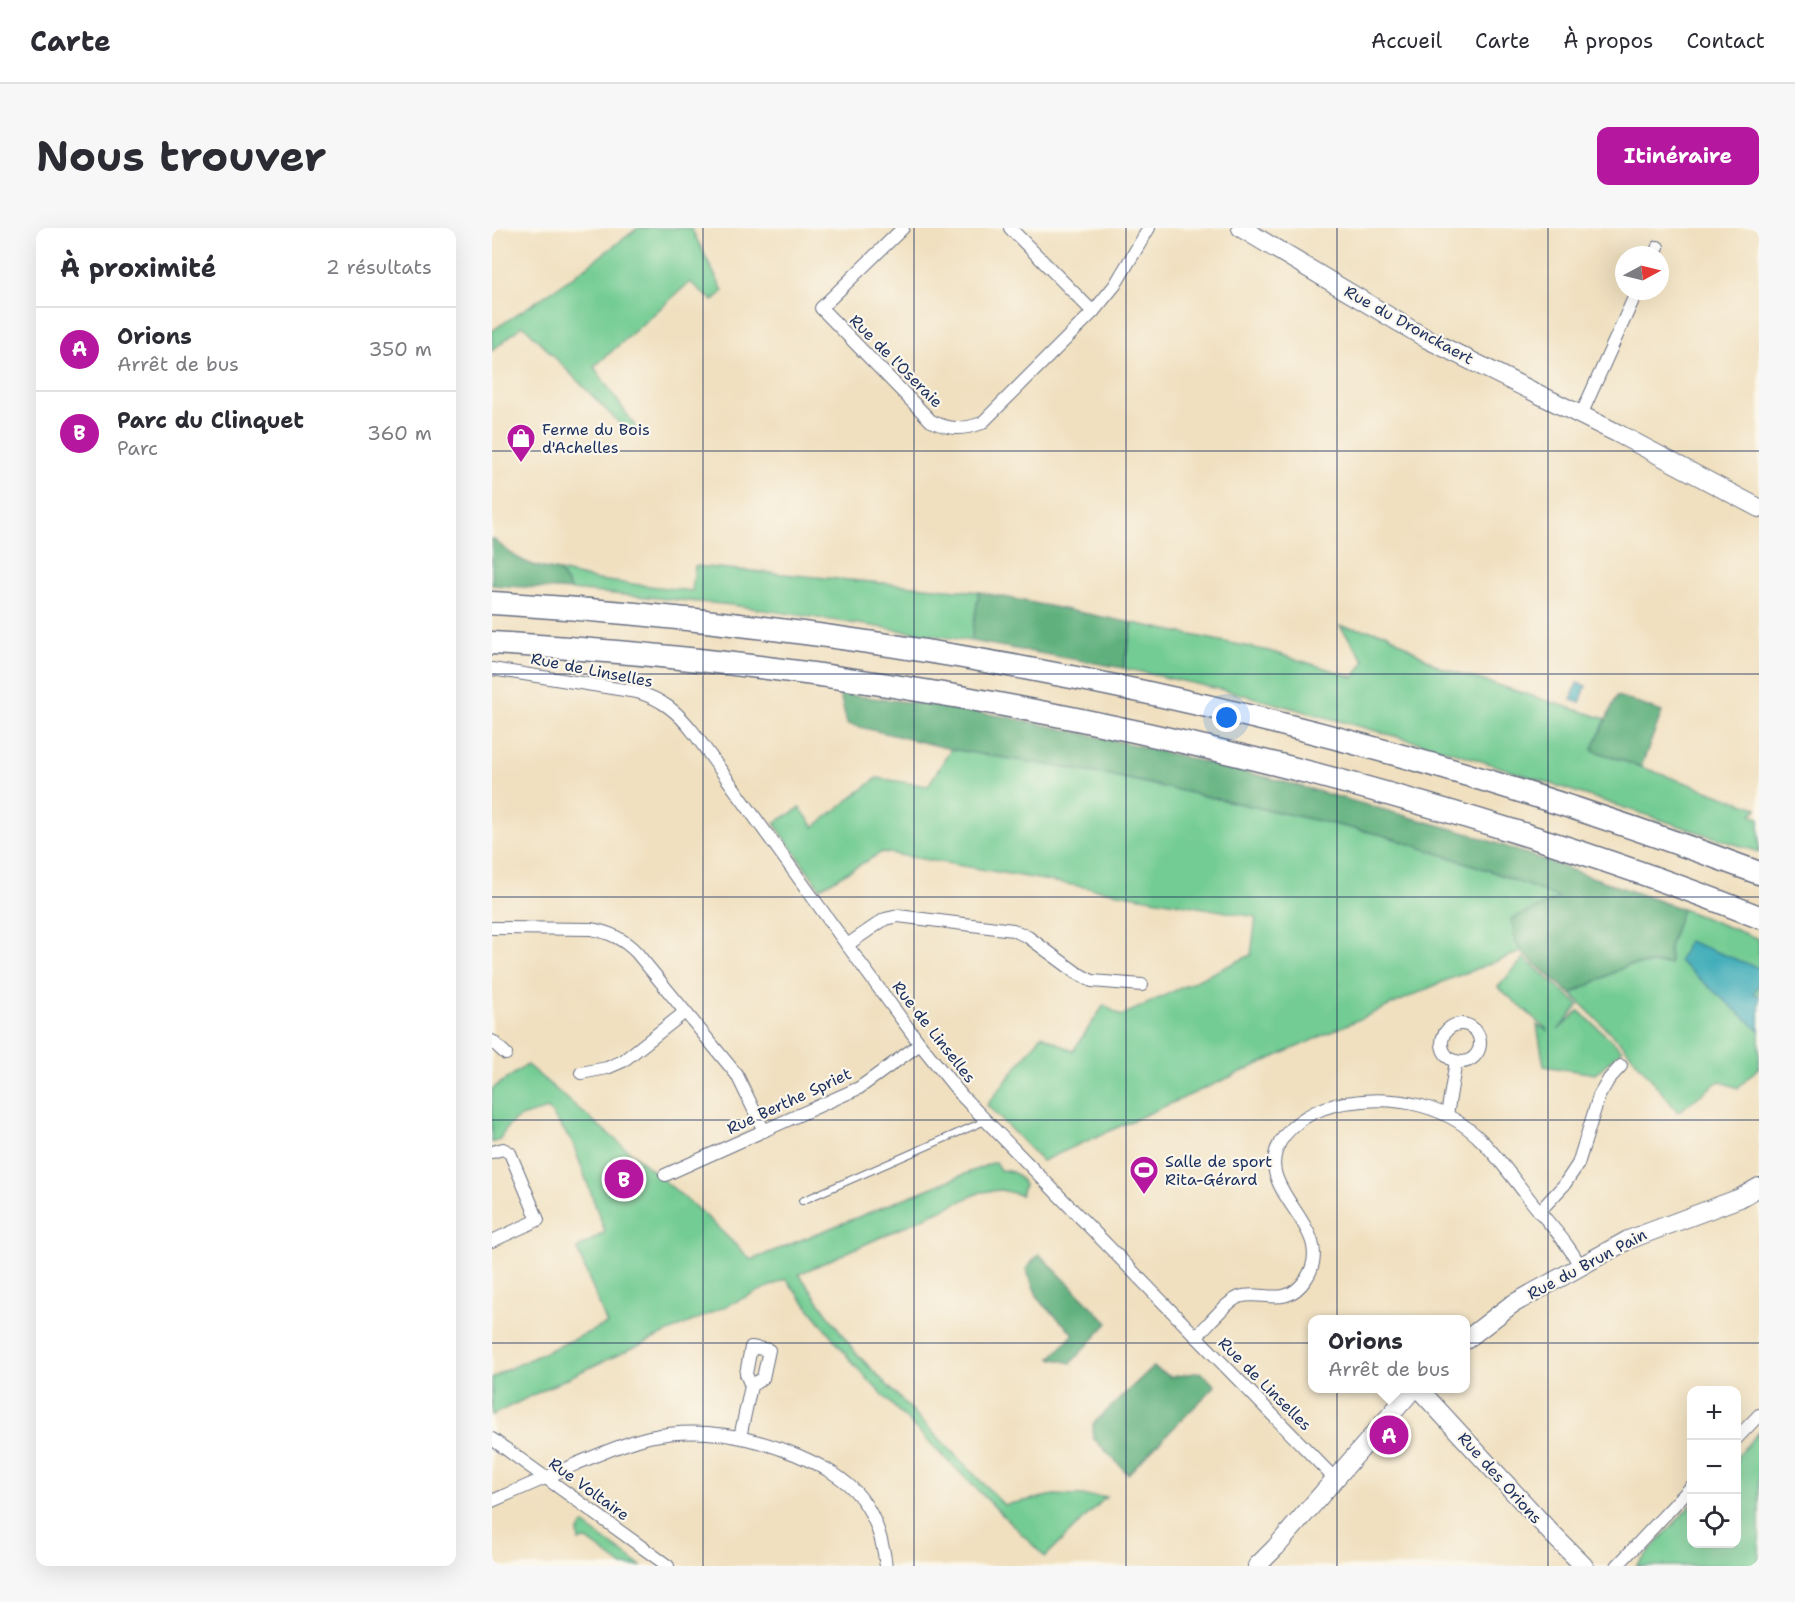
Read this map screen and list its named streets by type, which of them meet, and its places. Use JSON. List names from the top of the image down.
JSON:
{
  "streets": {
    "main road": ["Rue du Dronckaert", "Rue du Brun Pain", "Rue des Orions"],
    "street": [
      "Rue de l'Oseraie",
      "Rue de Linselles",
      "Rue Berthe Spriet",
      "Rue Voltaire"
    ]
  },
  "crossings": [
    ["Rue de Linselles", "Rue Berthe Spriet"]
  ],
  "places": {
    "shop": ["Ferme du Bois d'Achelles"],
    "sports": ["Salle de sport Rita-Gérard"]
  },
  "north": "right",
  "page": {
    "header": "Carte",
    "nav": [
      "Accueil",
      "Carte",
      "À propos",
      "Contact"
    ],
    "buttons": "Itinéraire",
    "title": "Nous trouver",
    "heading": ["À proximité", "2 résultats"],
    "list": [
      {
        "mark": "A",
        "name": "Orions",
        "note": "Arrêt de bus",
        "value": "350 m"
      },
      {
        "mark": "B",
        "name": "Parc du Clinquet",
        "note": "Parc",
        "value": "360 m"
      }
    ],
    "pins": ["B", "A"],
    "popup": ["Orions", "Arrêt de bus"],
    "map_buttons": ["+", "−"]
  }
}
